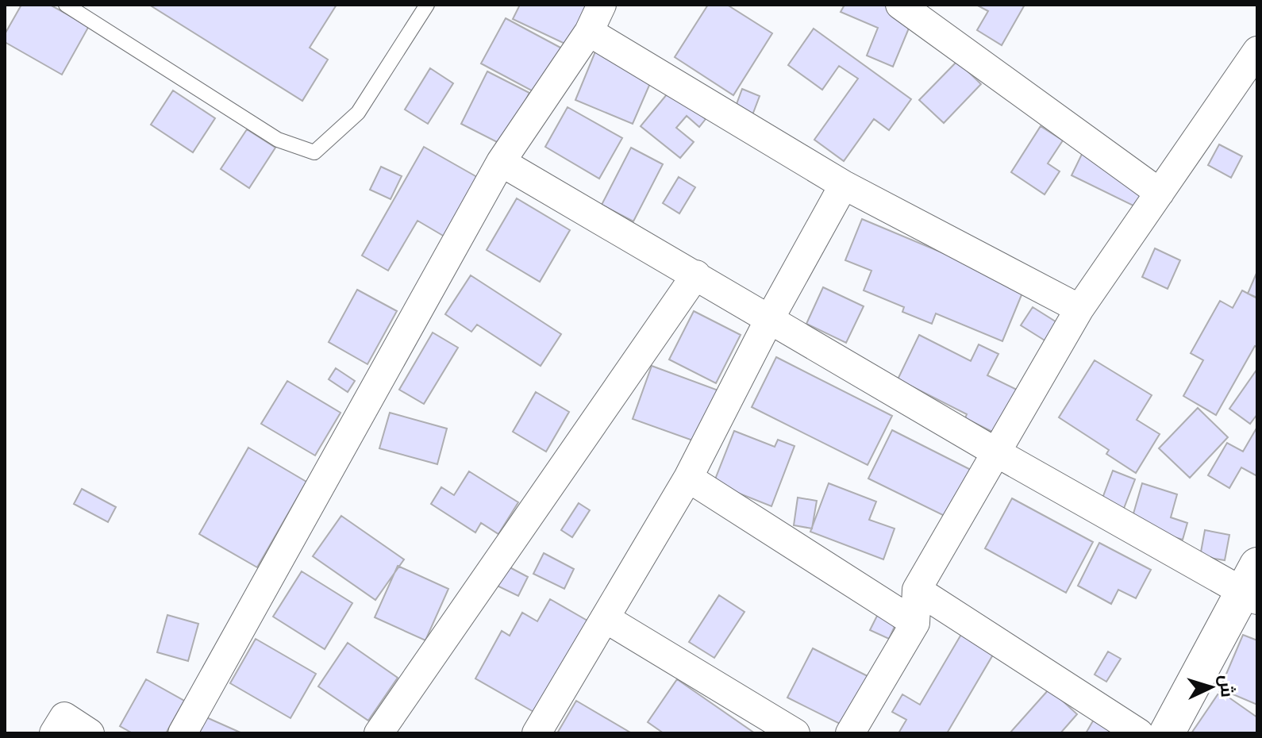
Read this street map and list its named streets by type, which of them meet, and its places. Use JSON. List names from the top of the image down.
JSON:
{
  "north": "right"
}
